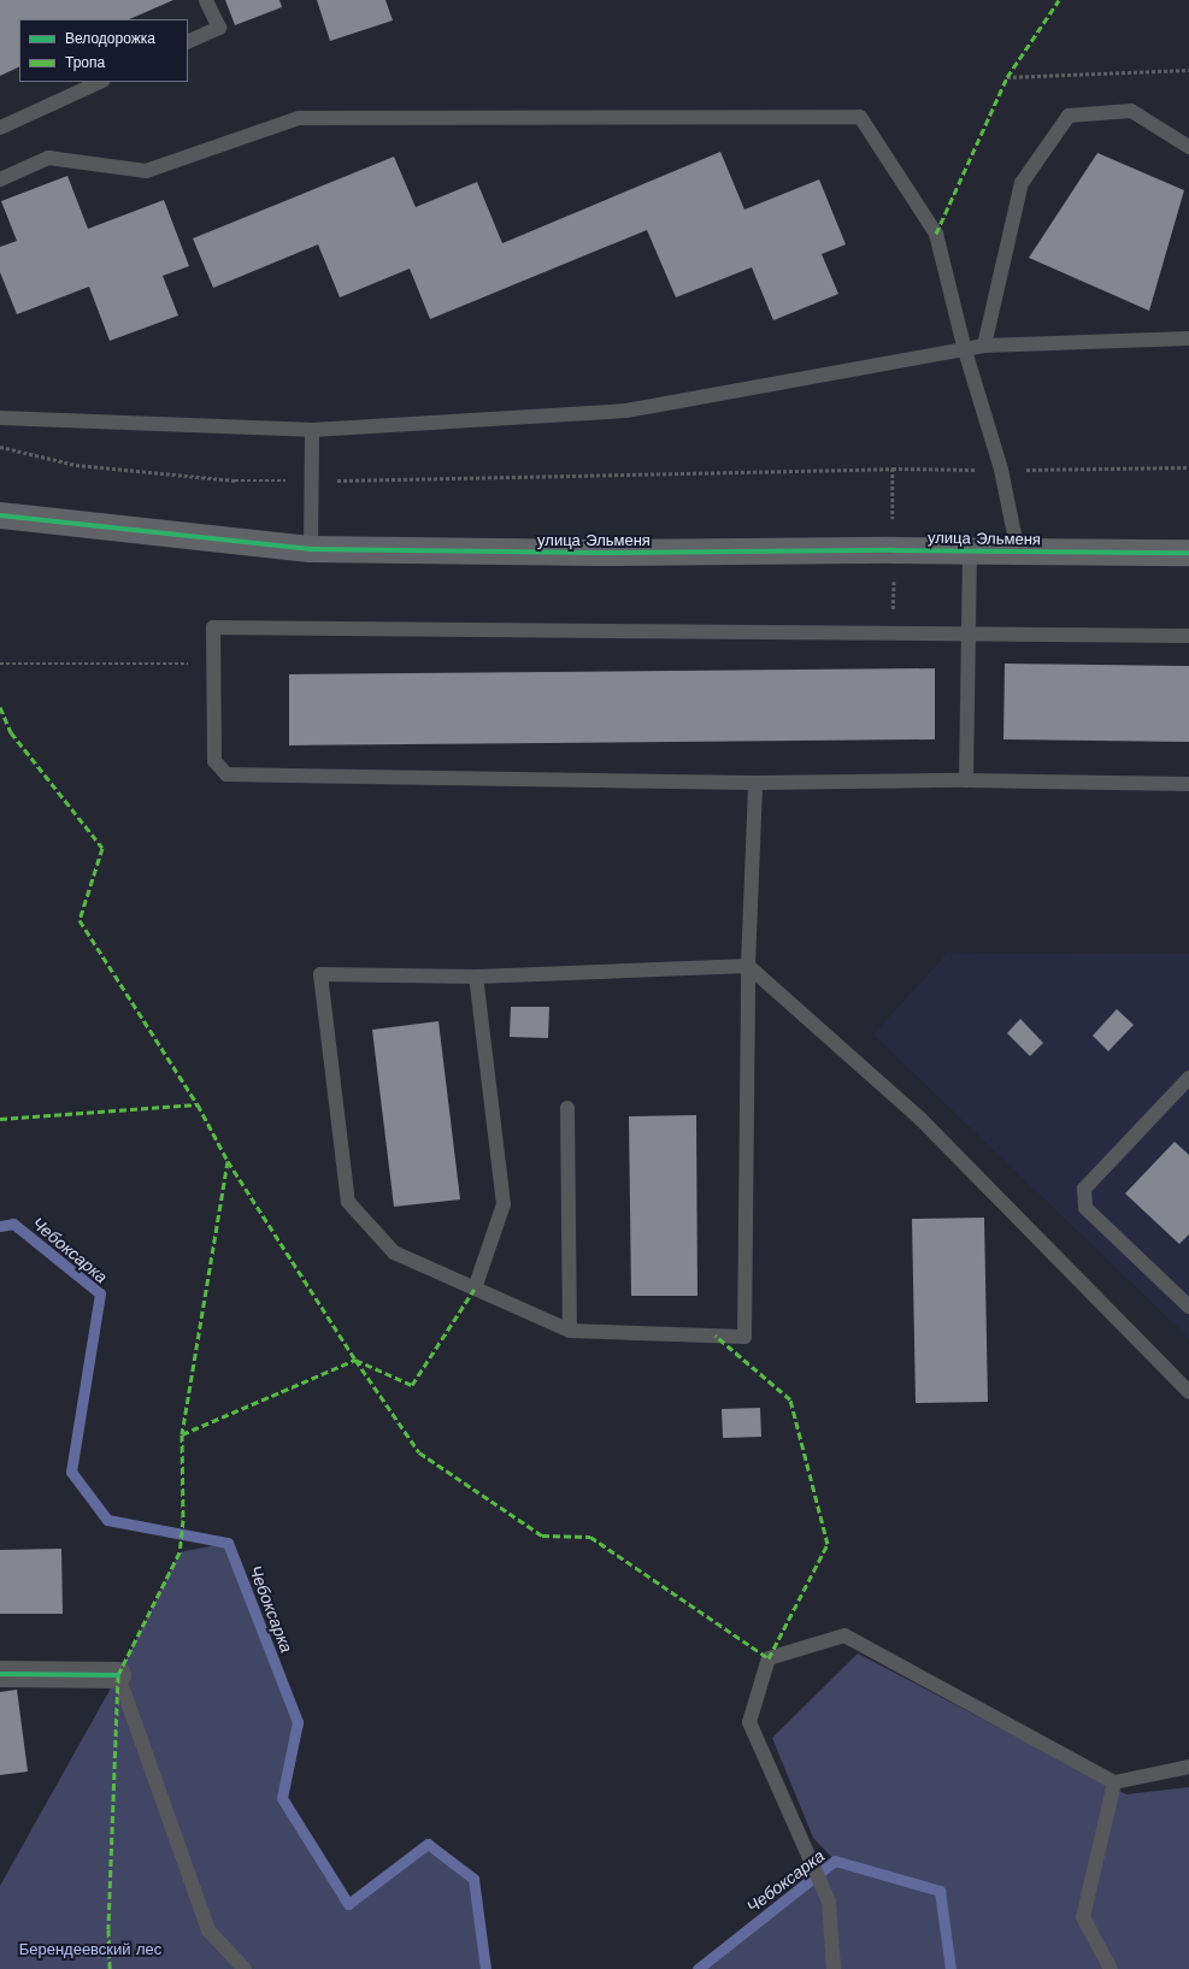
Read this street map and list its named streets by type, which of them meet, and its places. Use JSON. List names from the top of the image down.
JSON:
{
  "streets": {
    "street": ["улица Эльменя"]
  },
  "water": ["Чебоксарка"],
  "parks": ["Берендеевский лес"],
  "legend": ["Велодорожка", "Тропа"]
}
